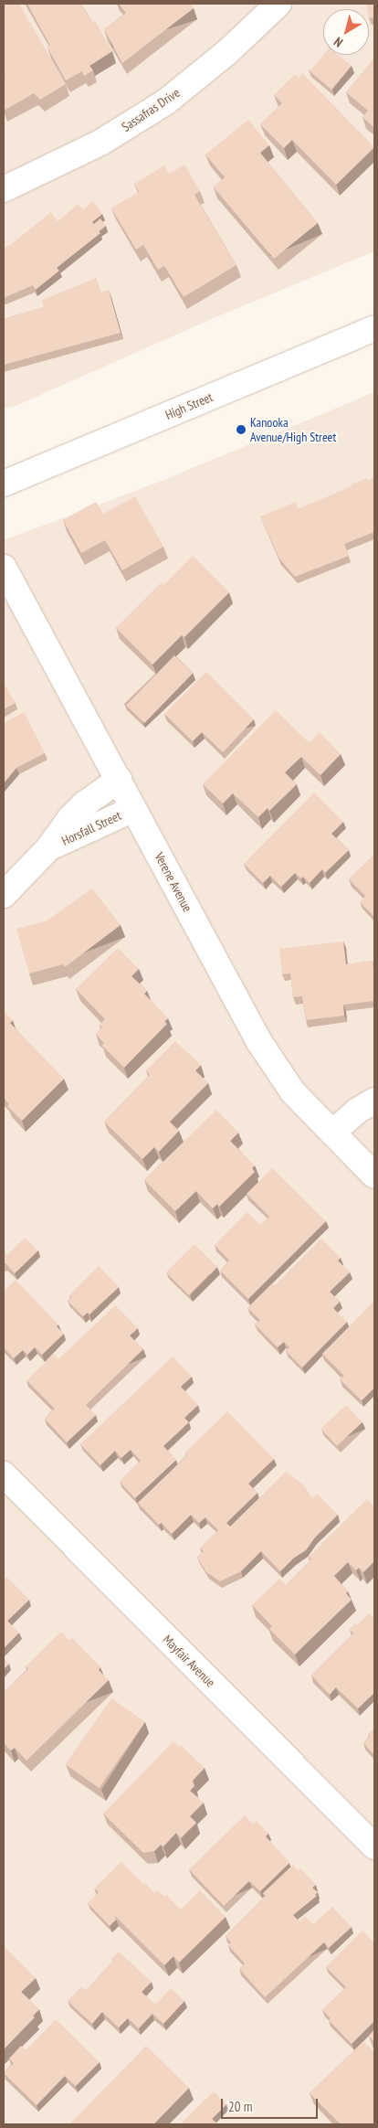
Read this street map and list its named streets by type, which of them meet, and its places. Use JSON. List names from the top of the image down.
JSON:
{
  "streets": {
    "street": [
      "Sassafras Drive",
      "High Street",
      "Horsfall Street",
      "Verene Avenue",
      "Mayfair Avenue"
    ]
  },
  "crossings": [
    ["Horsfall Street", "Verene Avenue"]
  ],
  "places": ["Kanooka Avenue/High Street"],
  "scale_bar": "20 m",
  "north": "bottom left"
}
